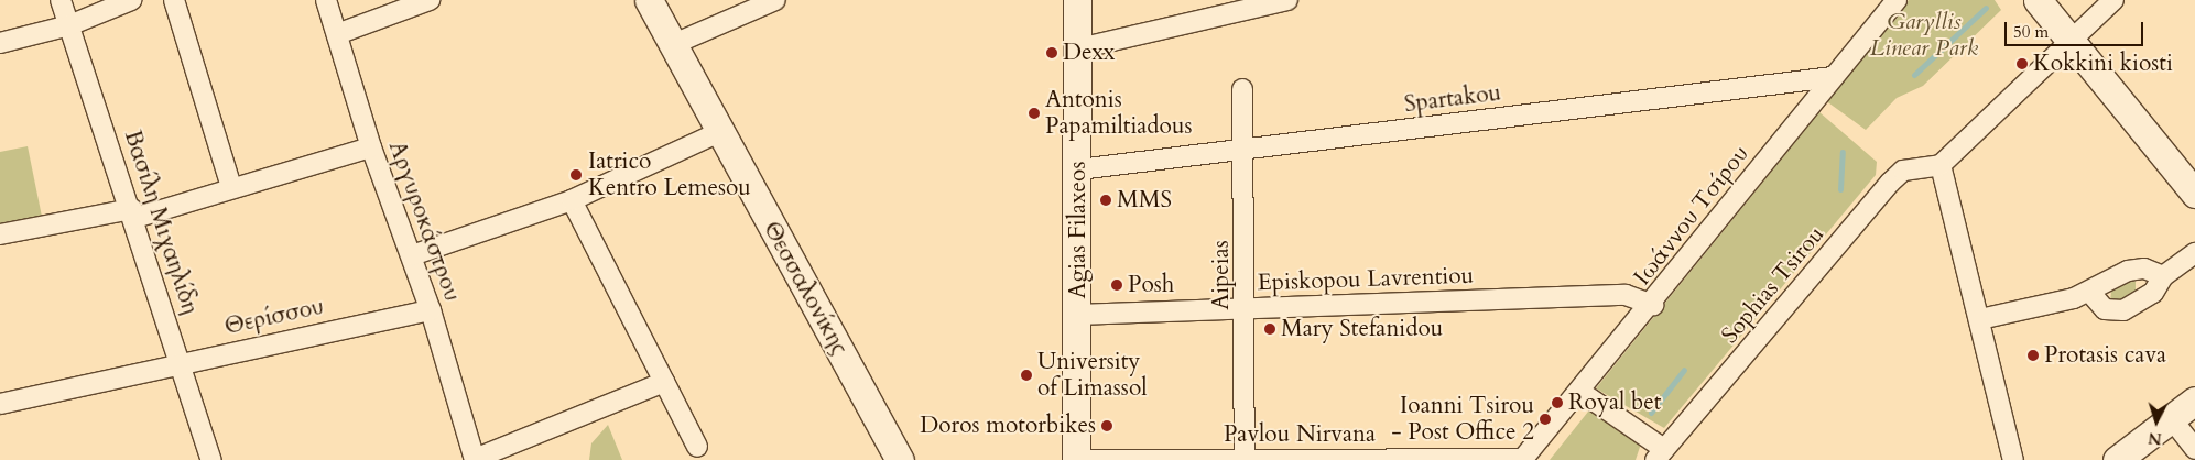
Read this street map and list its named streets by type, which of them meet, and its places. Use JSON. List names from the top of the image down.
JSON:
{
  "streets": {
    "street": [
      "Spartakou",
      "Ιωάννου Τσίρου",
      "Αργυροκάστρου",
      "Βασίλη Μιχαηλίδη",
      "Agias Filaxeos",
      "Aipeias",
      "Episkopou Lavrentiou",
      "Sophias Tsirou",
      "Θεσσαλονίκης",
      "Θερίσσου",
      "Pavlou Nirvana"
    ]
  },
  "crossings": [
    ["Spartakou", "Ιωάννου Τσίρου"],
    ["Spartakou", "Agias Filaxeos"],
    ["Spartakou", "Aipeias"],
    ["Ιωάννου Τσίρου", "Episkopou Lavrentiou"],
    ["Ιωάννου Τσίρου", "Pavlou Nirvana"],
    ["Αργυροκάστρου", "Θερίσσου"],
    ["Βασίλη Μιχαηλίδη", "Θερίσσου"],
    ["Agias Filaxeos", "Episkopou Lavrentiou"],
    ["Agias Filaxeos", "Pavlou Nirvana"],
    ["Aipeias", "Episkopou Lavrentiou"],
    ["Aipeias", "Pavlou Nirvana"]
  ],
  "parks": ["Garyllis Linear Park"],
  "places": [
    "Dexx",
    "Kokkini kiosti",
    "Antonis Papamiltiadous",
    "Iatrico Kentro Lemesou",
    "MMS",
    "Posh",
    "Mary Stefanidou",
    "Protasis cava",
    "University of Limassol",
    "Royal bet",
    "Ioanni Tsirou - Post Office 2",
    "Doros motorbikes"
  ],
  "scale_bar": "50 m",
  "north": "bottom"
}
